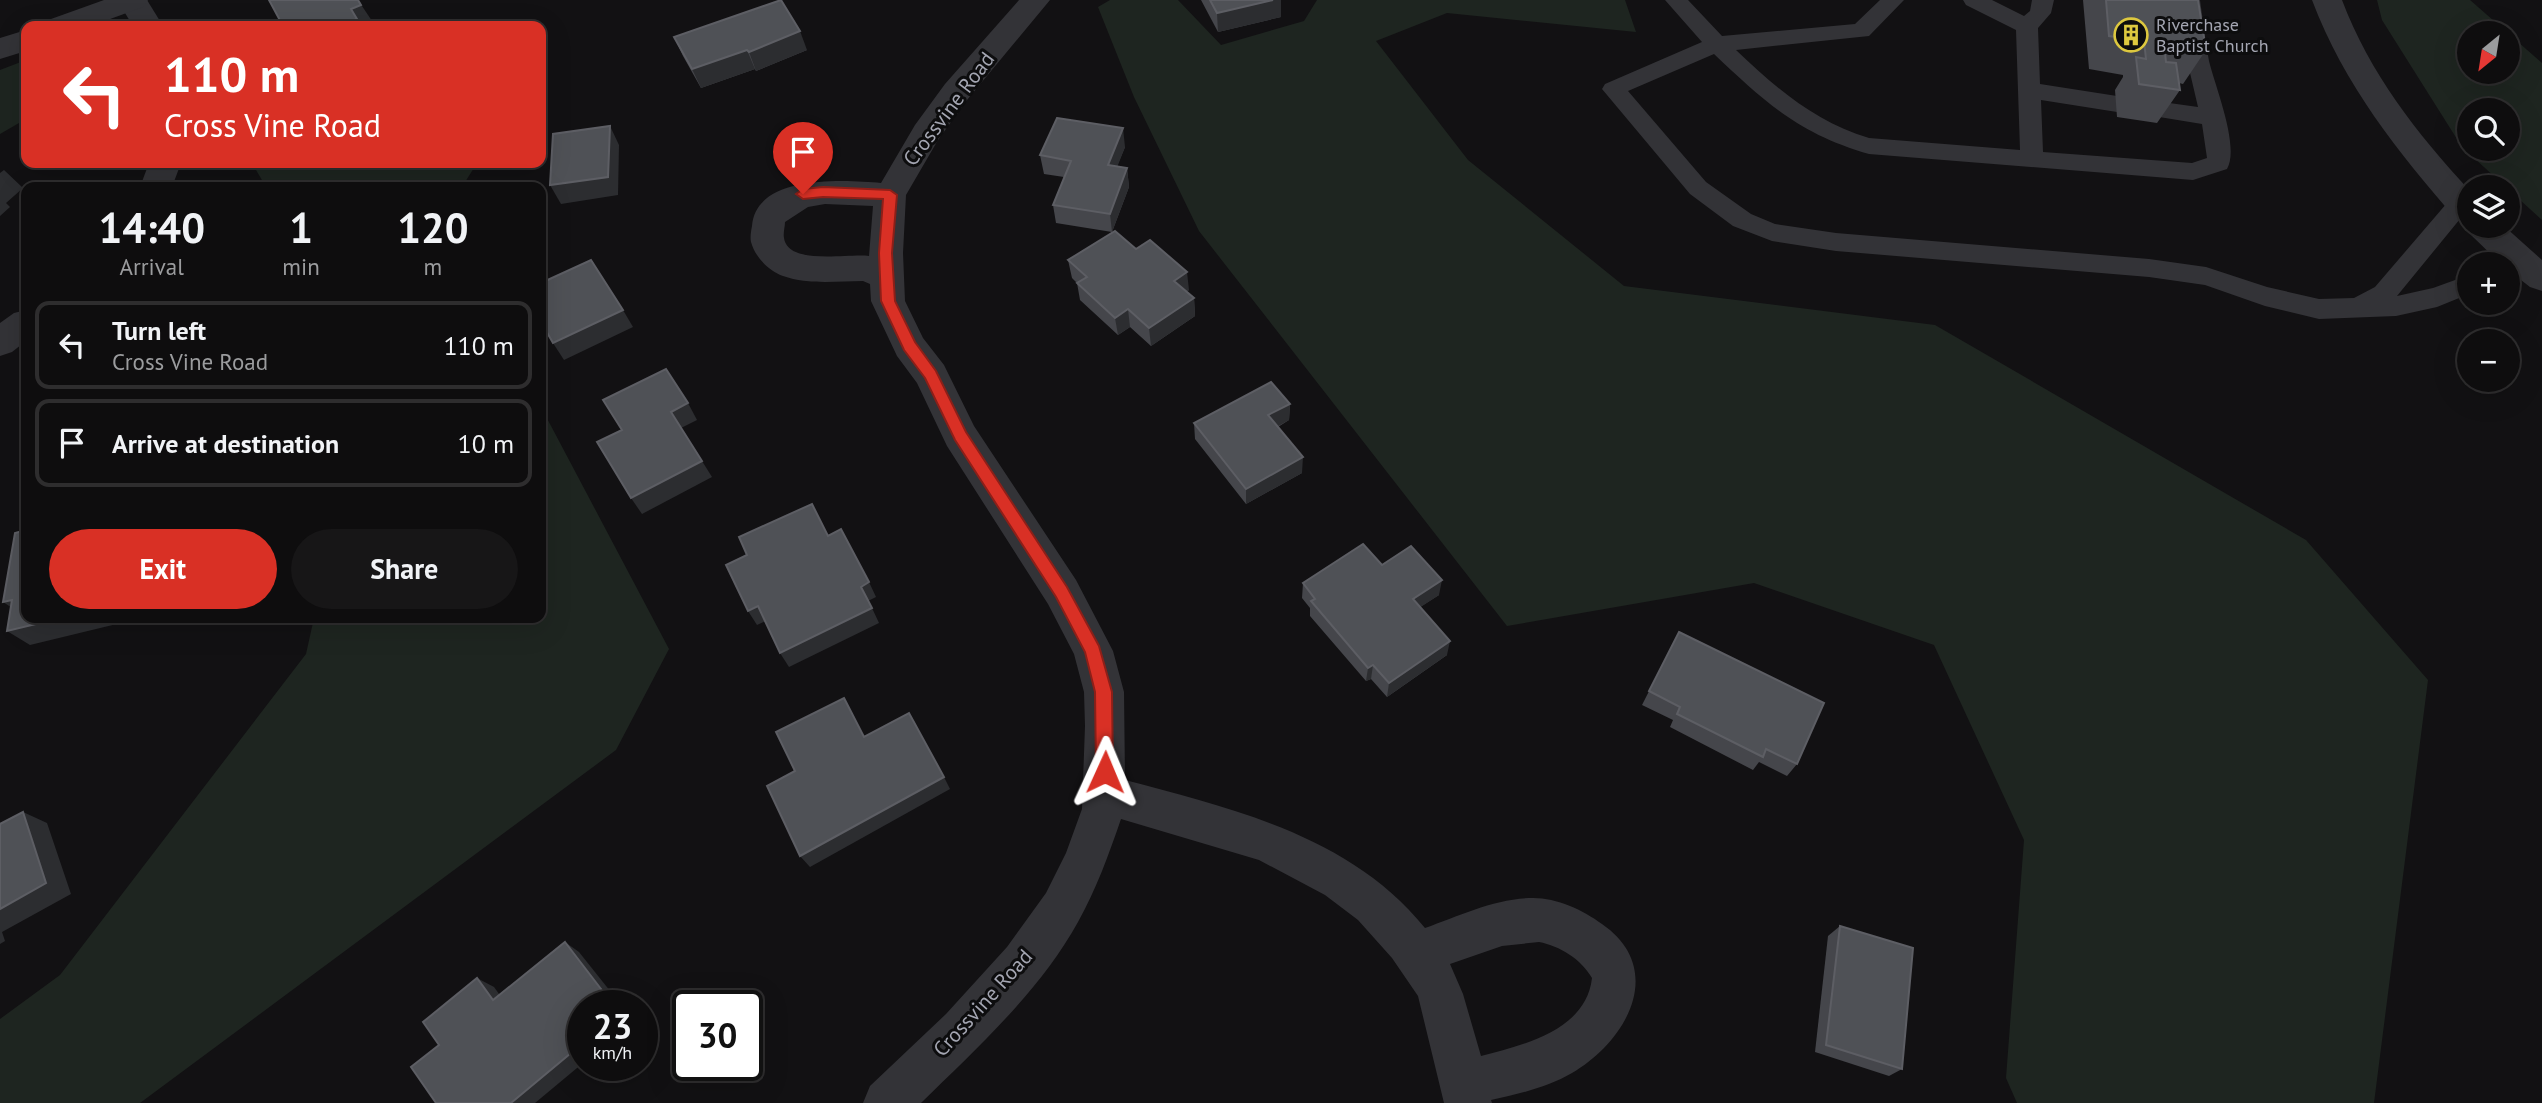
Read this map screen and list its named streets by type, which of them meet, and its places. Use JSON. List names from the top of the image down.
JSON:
{
  "streets": {
    "street": ["Crossvine Road"]
  },
  "places": {
    "building": ["Riverchase Baptist Church"]
  },
  "north": "bottom left",
  "page": {
    "map_buttons": ["+", "−"],
    "turn": ["110 m", "Cross Vine Road"],
    "eta": [
      "14:40",
      "Arrival",
      "1",
      "min",
      "120",
      "m"
    ],
    "list": [
      {
        "name": "Turn left",
        "note": "Cross Vine Road",
        "value": "110 m"
      },
      {
        "name": "Arrive at destination",
        "value": "10 m"
      }
    ],
    "buttons": ["Exit", "Share"],
    "speed": "23 km/h",
    "limit": "30"
  }
}
